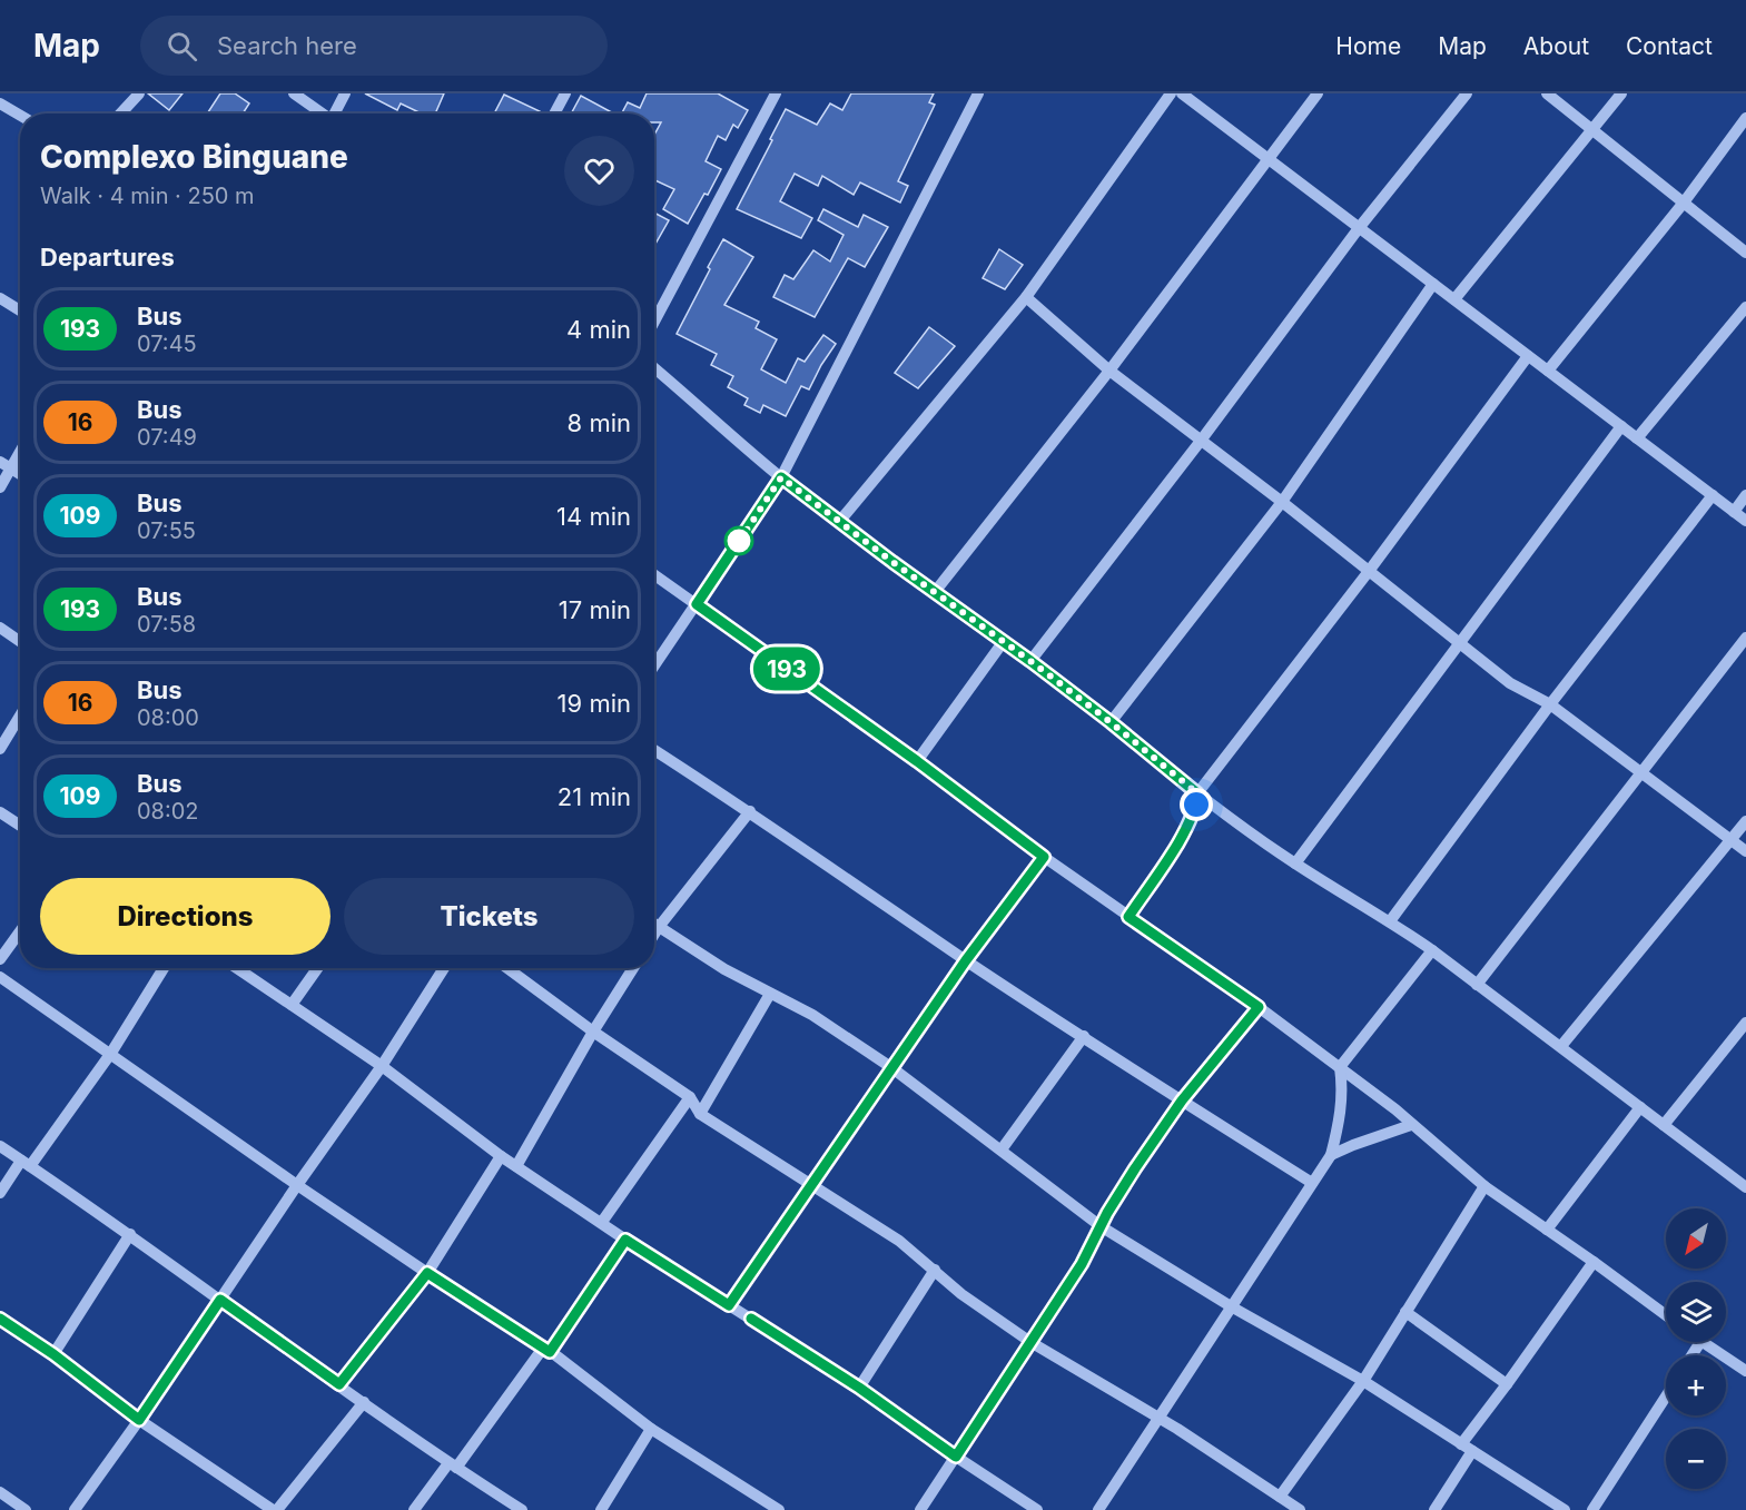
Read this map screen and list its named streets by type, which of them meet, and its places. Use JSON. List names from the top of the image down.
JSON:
{
  "lines": ["bus line 193"],
  "north": "bottom left",
  "page": {
    "header": "Map",
    "search": "Search here",
    "nav": [
      "Home",
      "Map",
      "About",
      "Contact"
    ],
    "on_map": "193",
    "heading": [
      ["Complexo Binguane", "Walk · 4 min · 250 m"],
      "Departures"
    ],
    "list": [
      {
        "mark": "193",
        "name": "Bus",
        "note": "07:45",
        "value": "4 min"
      },
      {
        "mark": "16",
        "name": "Bus",
        "note": "07:49",
        "value": "8 min"
      },
      {
        "mark": "109",
        "name": "Bus",
        "note": "07:55",
        "value": "14 min"
      },
      {
        "mark": "193",
        "name": "Bus",
        "note": "07:58",
        "value": "17 min"
      },
      {
        "mark": "16",
        "name": "Bus",
        "note": "08:00",
        "value": "19 min"
      },
      {
        "mark": "109",
        "name": "Bus",
        "note": "08:02",
        "value": "21 min"
      }
    ],
    "buttons": ["Directions", "Tickets"],
    "map_buttons": ["+", "−"]
  }
}
